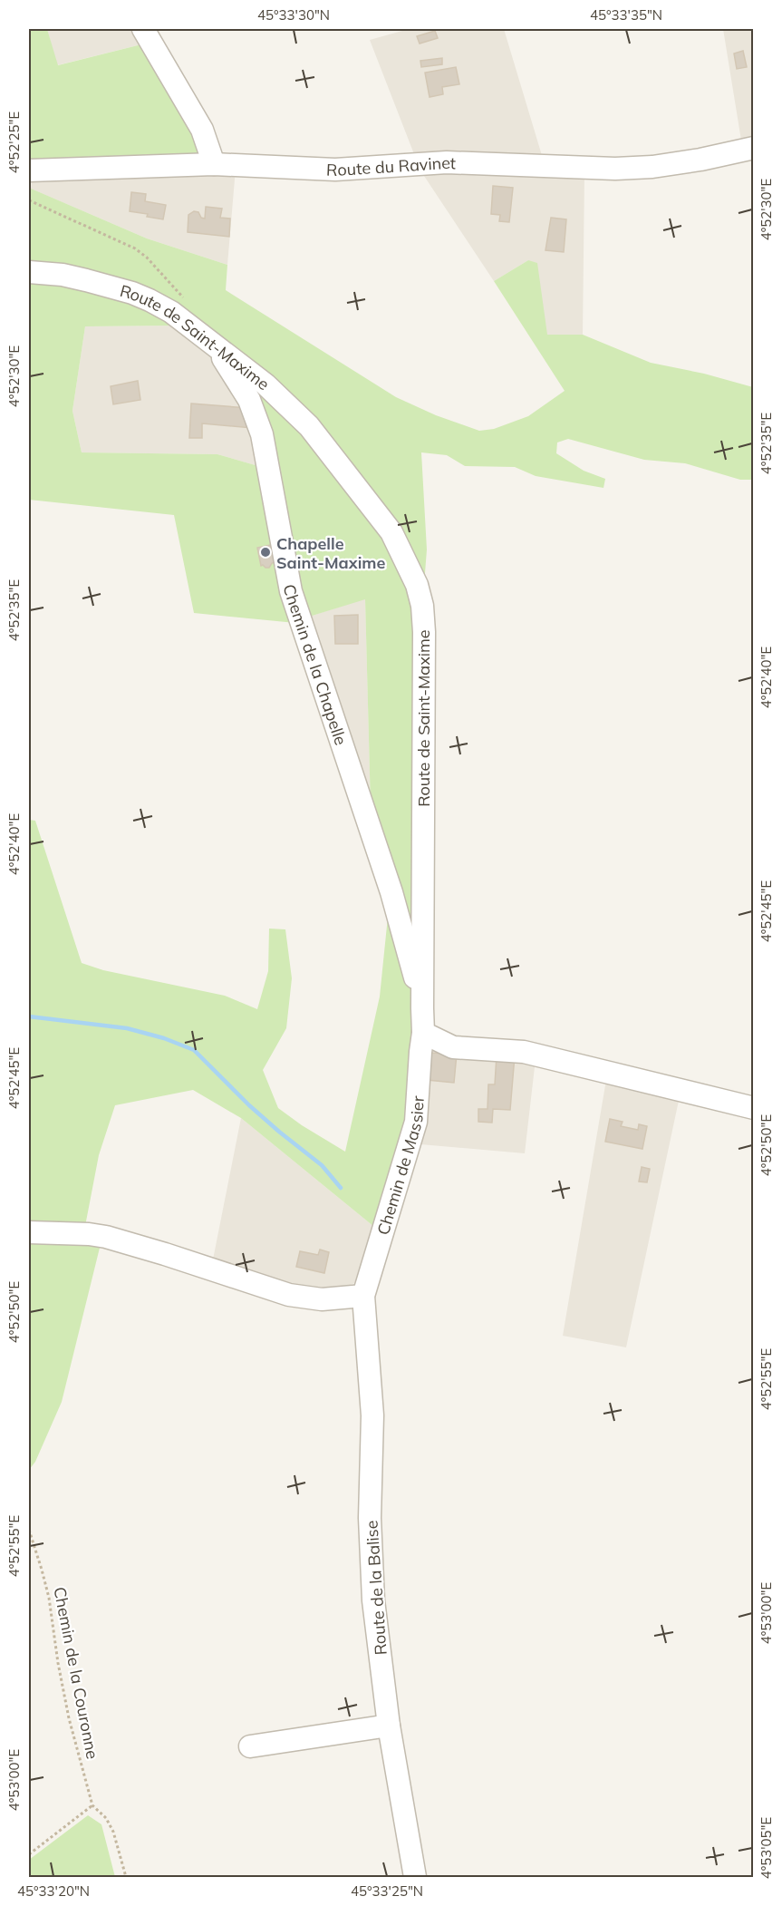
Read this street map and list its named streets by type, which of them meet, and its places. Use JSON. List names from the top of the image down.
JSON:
{
  "streets": {
    "street": [
      "Route du Ravinet",
      "Route de Saint-Maxime",
      "Chemin de la Chapelle",
      "Chemin de Massier",
      "Route de la Balise"
    ],
    "path": ["Chemin de la Couronne"]
  },
  "crossings": [
    ["Route de Saint-Maxime", "Chemin de la Chapelle"],
    ["Route de Saint-Maxime", "Chemin de Massier"],
    ["Chemin de Massier", "Route de la Balise"]
  ],
  "places": ["Chapelle Saint-Maxime"],
  "coordinates": [
    "45°33'30\"N",
    "45°33'35\"N",
    "4°52'25\"E",
    "4°52'30\"E",
    "4°52'35\"E",
    "4°52'40\"E",
    "4°52'45\"E",
    "4°52'50\"E",
    "4°52'55\"E",
    "4°53'00\"E",
    "4°53'05\"E",
    "45°33'20\"N",
    "45°33'25\"N"
  ]
}
